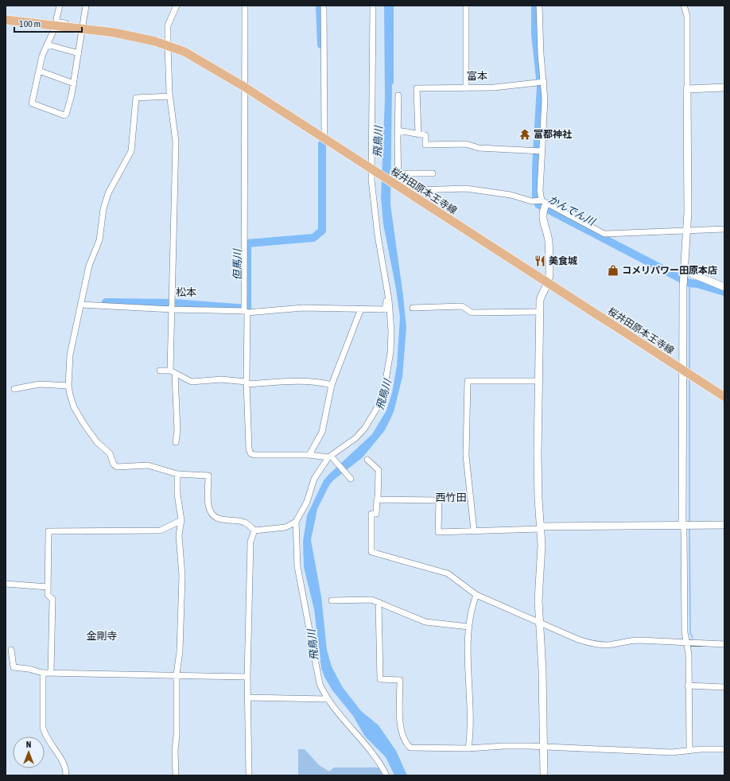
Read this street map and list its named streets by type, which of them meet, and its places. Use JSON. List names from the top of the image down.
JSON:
{
  "streets": {
    "main road": ["桜井田原本王寺線"]
  },
  "districts": [
    "富本",
    "松本",
    "西竹田",
    "金剛寺"
  ],
  "water": ["飛鳥川", "かんでん川", "但馬川"],
  "places": {
    "temple": ["富都神社"],
    "restaurant": ["美食城"],
    "shop": ["コメリパワー田原本店"]
  },
  "scale_bar": "100 m",
  "north": "top"
}
